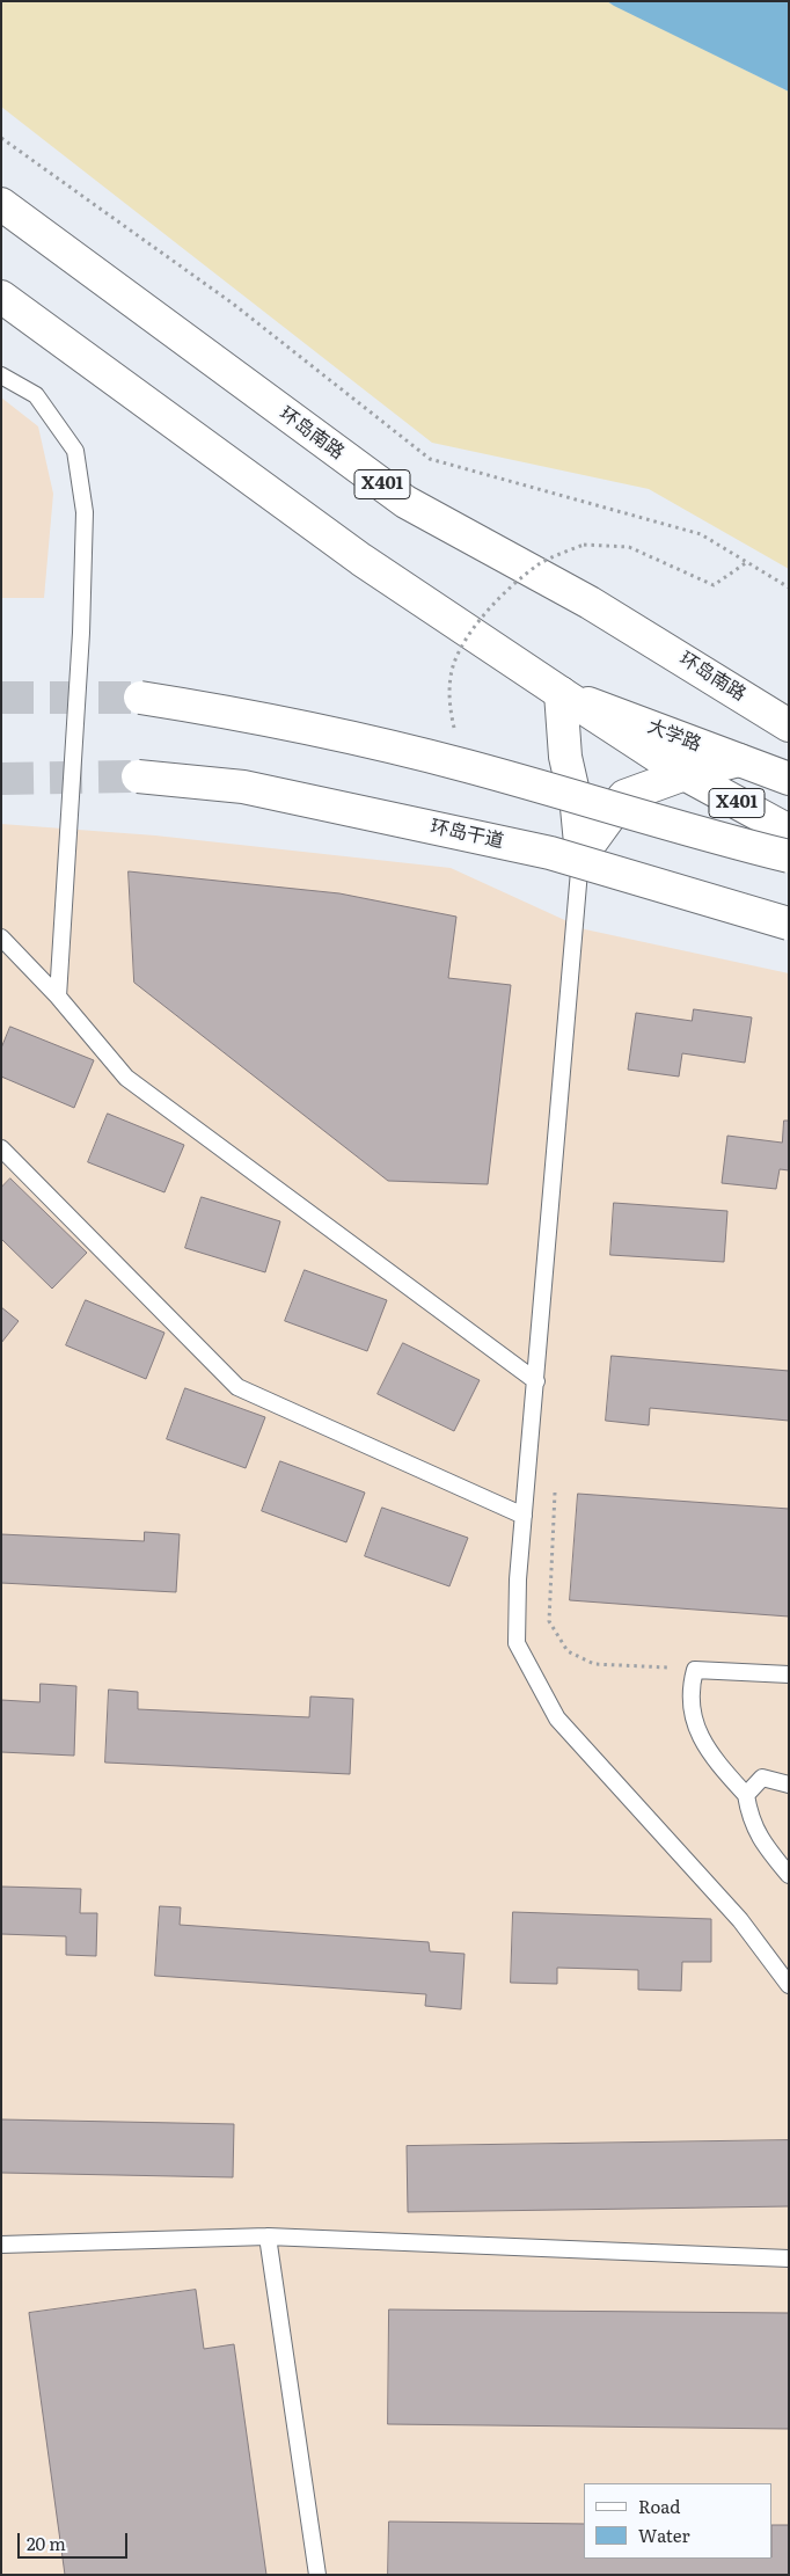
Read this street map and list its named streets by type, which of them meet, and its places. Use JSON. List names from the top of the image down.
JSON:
{
  "streets": {
    "main road": [
      "环岛南路",
      "X401",
      "大学路",
      "环岛干道"
    ]
  },
  "crossings": [
    ["X401", "大学路"]
  ],
  "legend": ["Road", "Water"],
  "scale_bar": "20 m"
}
